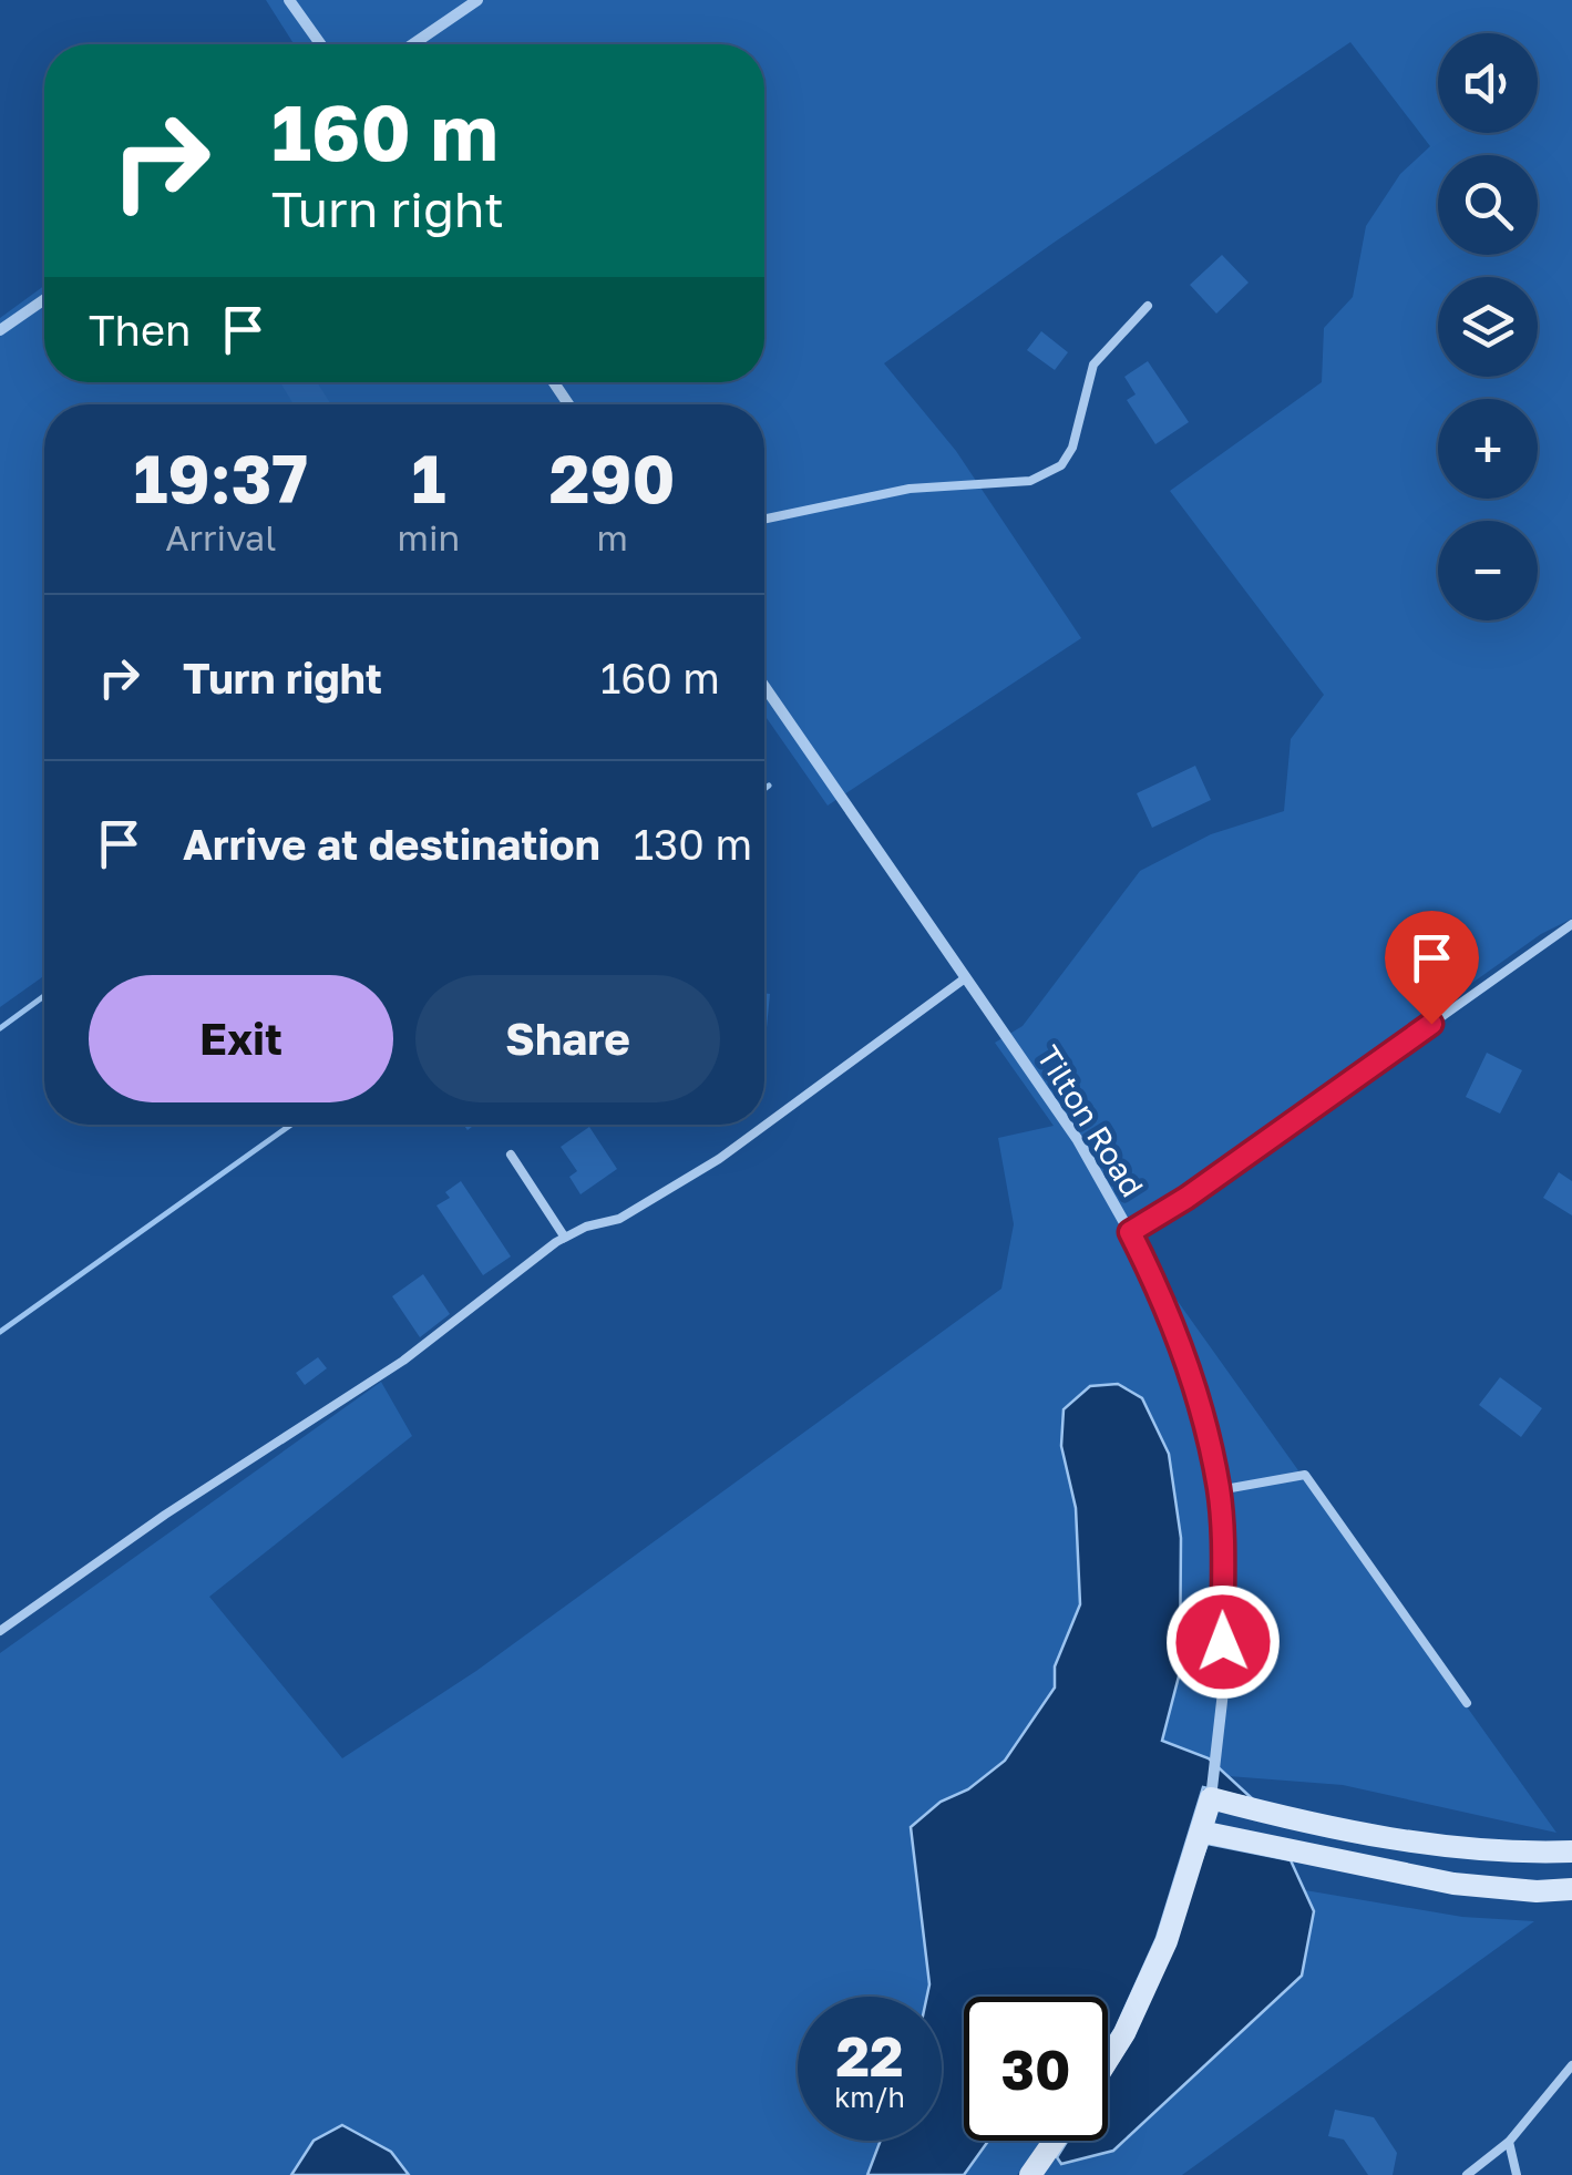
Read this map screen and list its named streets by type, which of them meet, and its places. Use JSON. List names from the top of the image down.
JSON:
{
  "streets": {
    "street": ["Tilton Road"]
  },
  "page": {
    "map_buttons": ["+", "−"],
    "turn": ["160 m", "Turn right"],
    "then": "Then",
    "eta": [
      "19:37",
      "Arrival",
      "1",
      "min",
      "290",
      "m"
    ],
    "list": [
      {
        "name": "Turn right",
        "value": "160 m"
      },
      {
        "name": "Arrive at destination",
        "value": "130 m"
      }
    ],
    "buttons": ["Exit", "Share"],
    "speed": "22 km/h",
    "limit": "30"
  }
}
